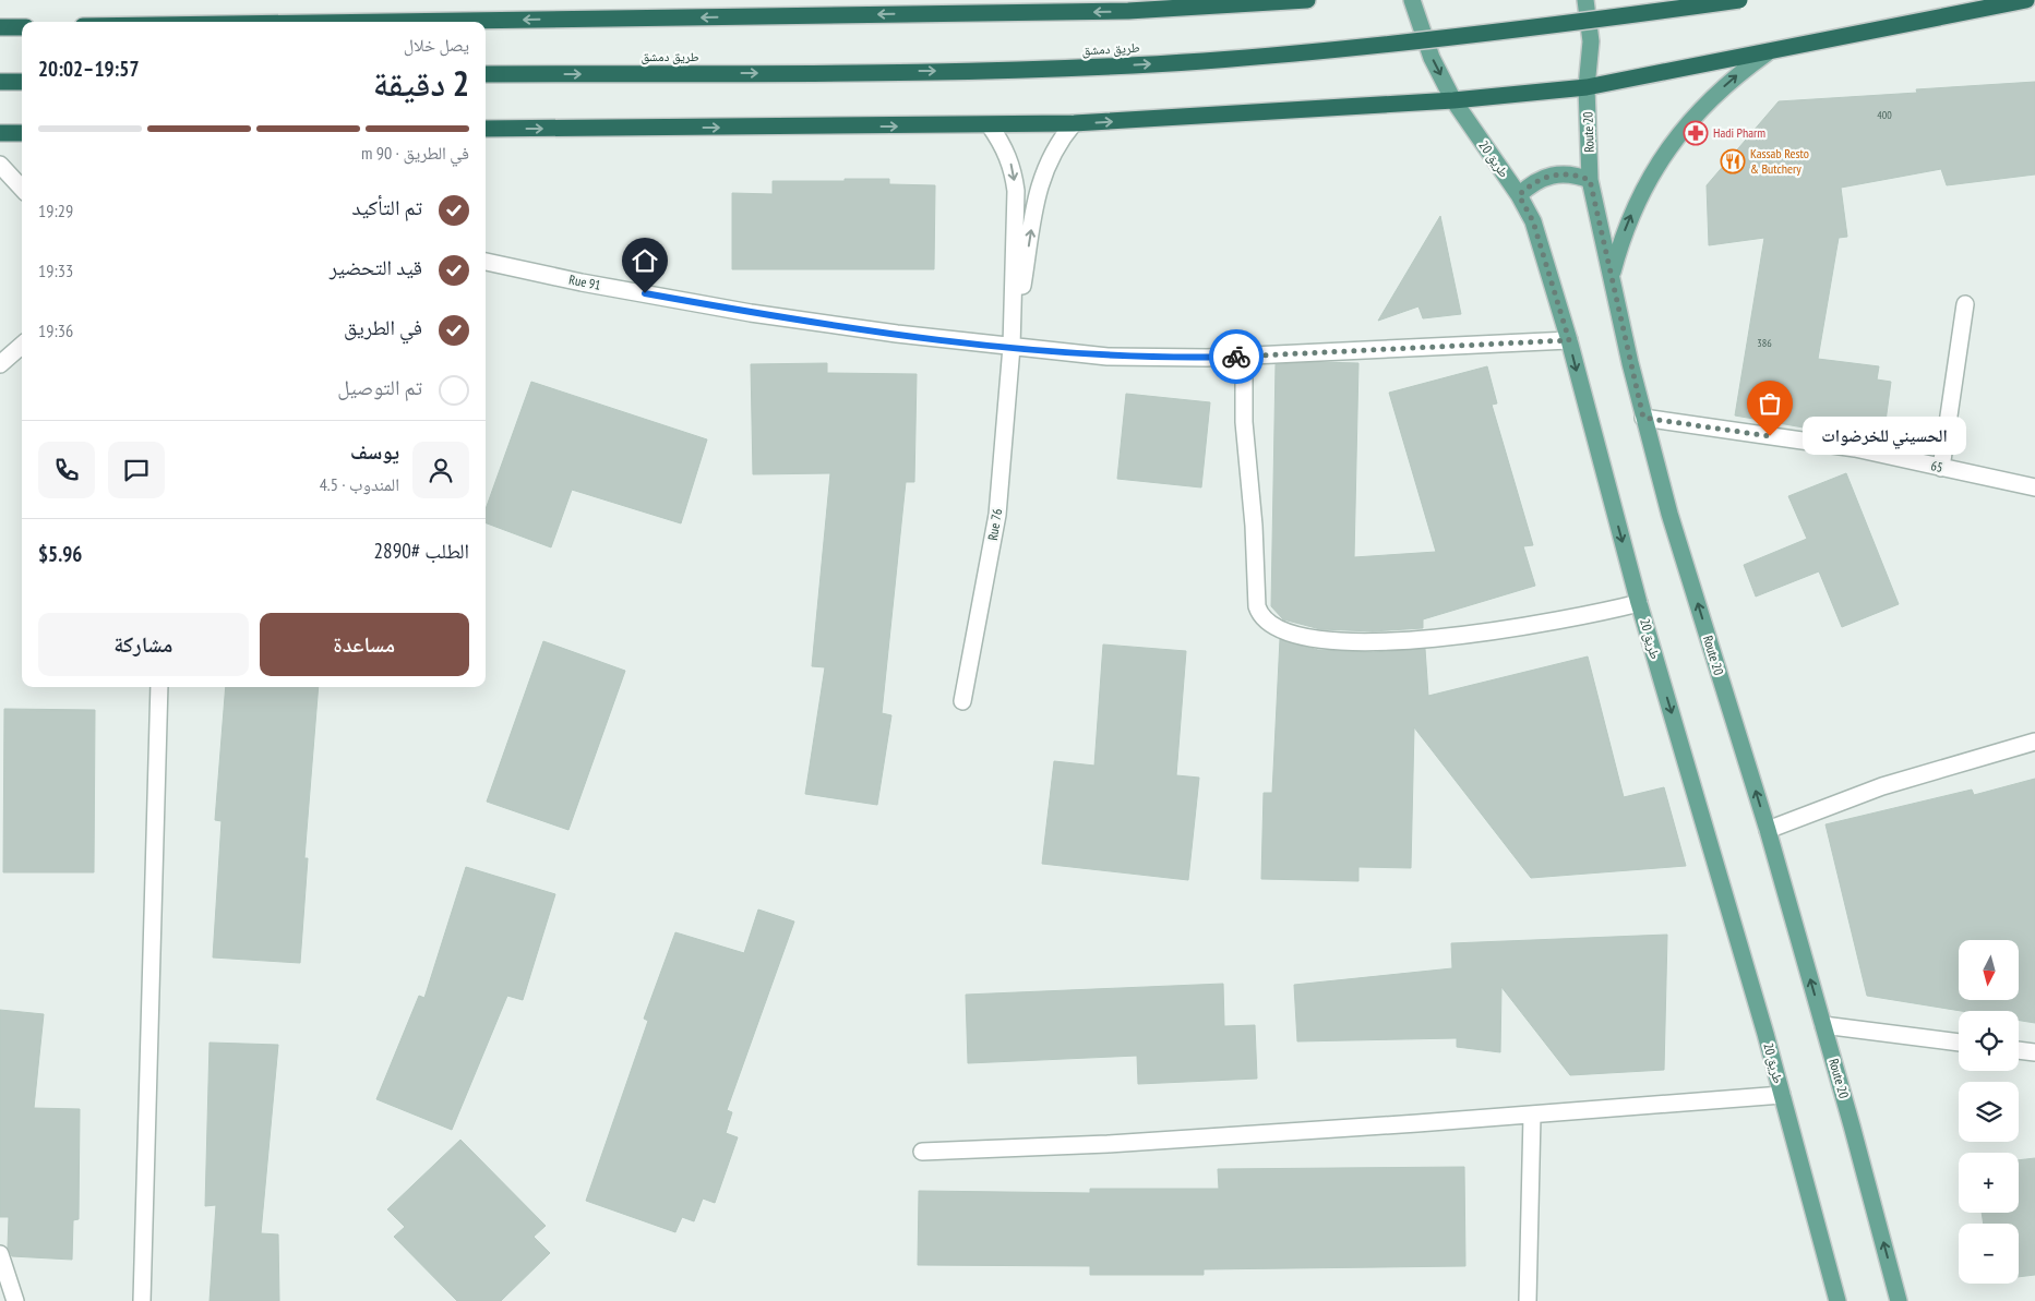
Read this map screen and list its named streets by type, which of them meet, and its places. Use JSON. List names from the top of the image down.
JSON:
{
  "streets": {
    "highway": ["طريق دمشق"],
    "main road": ["Route 20", "طريق 20"],
    "street": ["Rue 91", "65", "Rue 76"]
  },
  "crossings": [
    ["Route 20", "65"],
    ["طريق 20", "Rue 91"],
    ["Rue 91", "Rue 76"]
  ],
  "one_way": ["Route 20", "طريق 20"],
  "places": {
    "pharmacy": ["Hadi Pharm"],
    "restaurant": ["Kassab Resto & Butchery"],
    "other": ["الحسيني للخرضوات"]
  },
  "house_numbers": ["400", "386"],
  "north": "bottom",
  "page": {
    "heading": ["2 دقيقة", "يصل خلال", "19:57–20:02"],
    "panel": [
      "يوسف",
      "المندوب · 4.5",
      "الطلب #2890",
      "$5.96"
    ],
    "bar": "في الطريق · 90 m",
    "list": [
      ["تم التأكيد", "19:29"],
      ["قيد التحضير", "19:33"],
      ["في الطريق", "19:36"],
      "تم التوصيل"
    ],
    "bubble": "الحسيني للخرضوات",
    "buttons": ["مساعدة", "مشاركة"],
    "map_buttons": ["+", "−"]
  }
}
